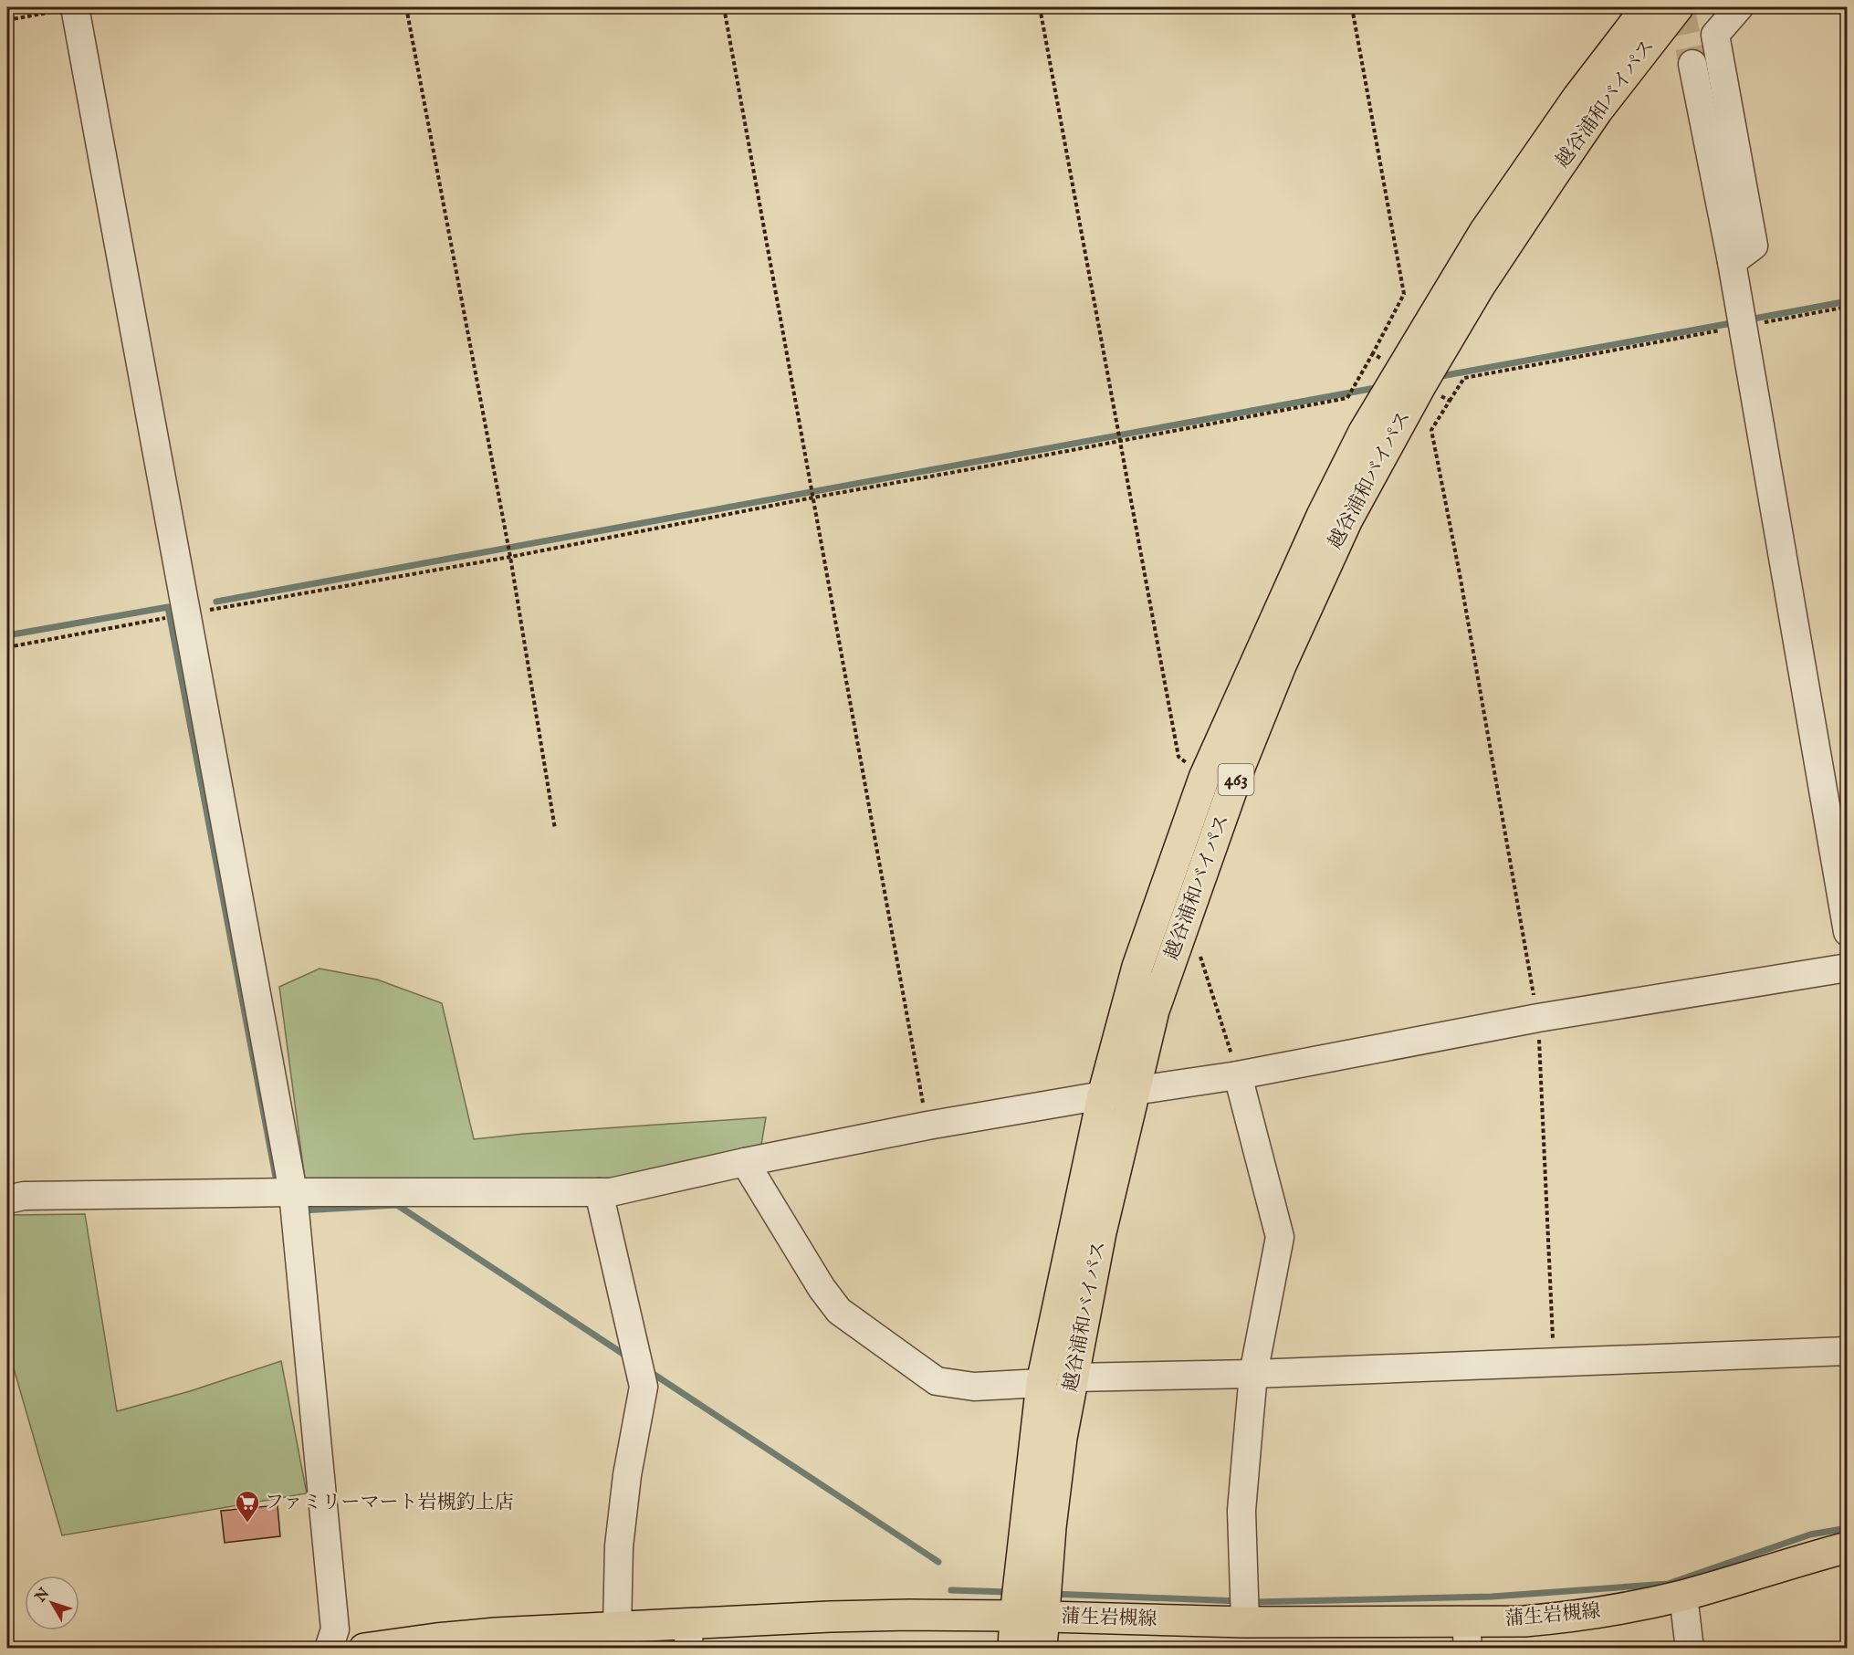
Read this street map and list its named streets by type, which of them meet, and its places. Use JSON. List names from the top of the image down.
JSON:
{
  "streets": {
    "main road": ["越谷浦和バイパス", "463", "蒲生岩槻線"]
  },
  "crossings": [
    ["越谷浦和バイパス", "蒲生岩槻線"]
  ],
  "places": {
    "supermarket": ["ファミリーマート岩槻釣上店"]
  },
  "north": "top left"
}
